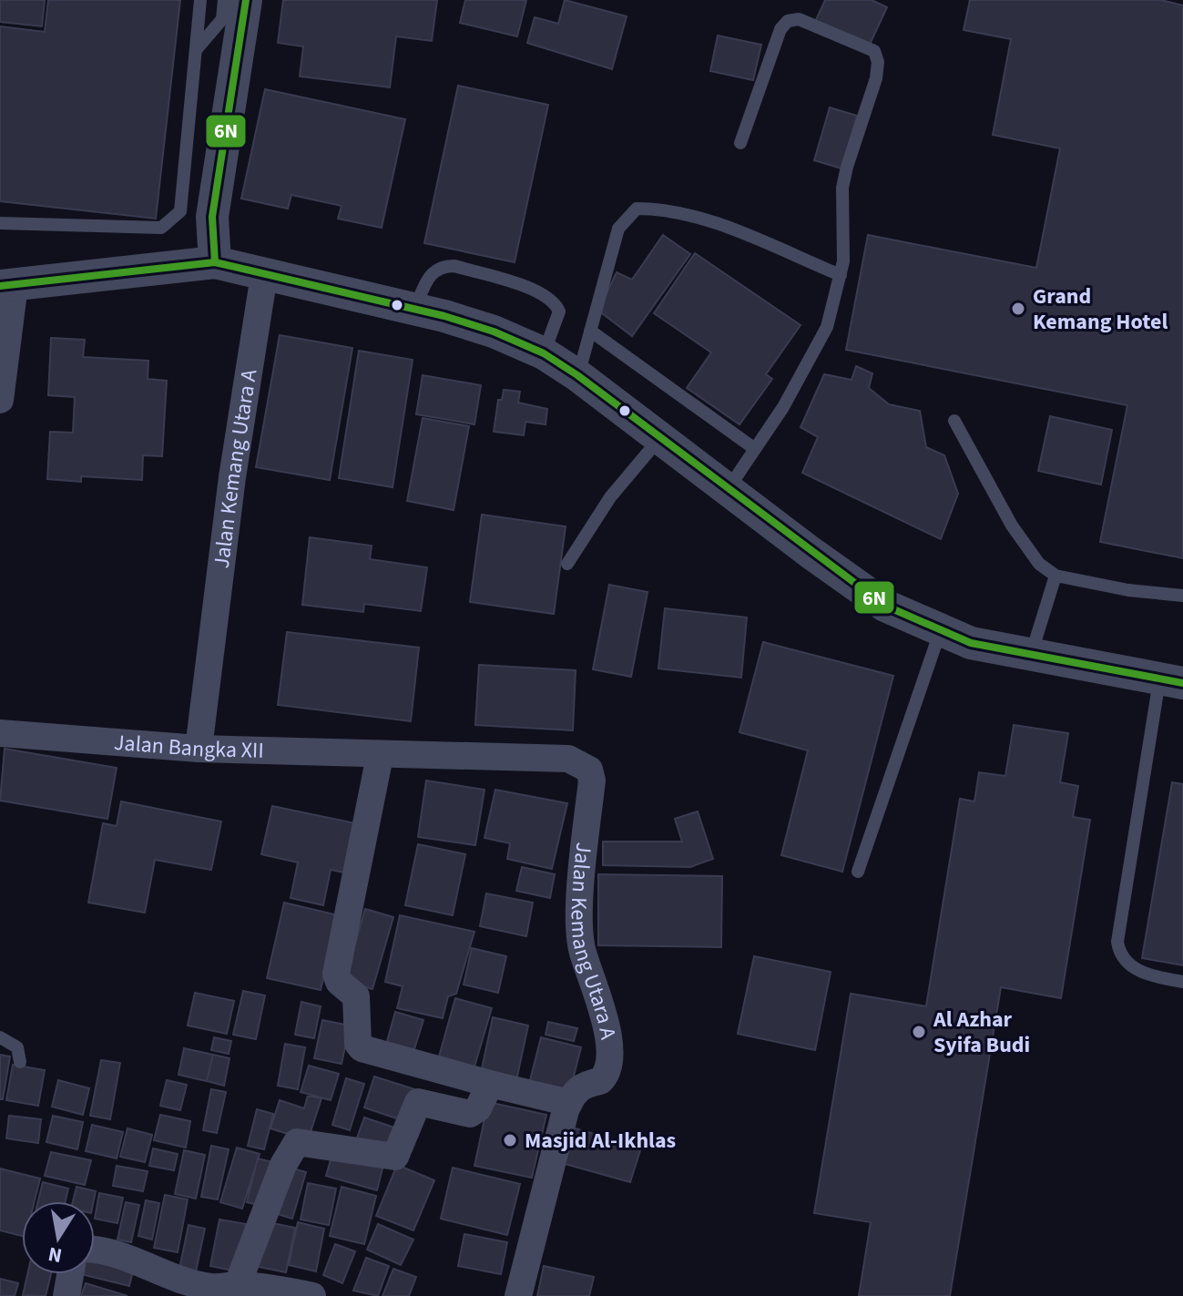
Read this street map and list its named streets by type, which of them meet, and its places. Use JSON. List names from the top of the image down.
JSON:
{
  "streets": {
    "street": ["Jalan Kemang Utara A", "Jalan Bangka XII"]
  },
  "crossings": [
    ["Jalan Kemang Utara A", "Jalan Bangka XII"]
  ],
  "places": ["Grand Kemang Hotel", "Al Azhar Syifa Budi", "Masjid Al-Ikhlas"],
  "lines": ["transit line 6N"],
  "north": "bottom"
}
